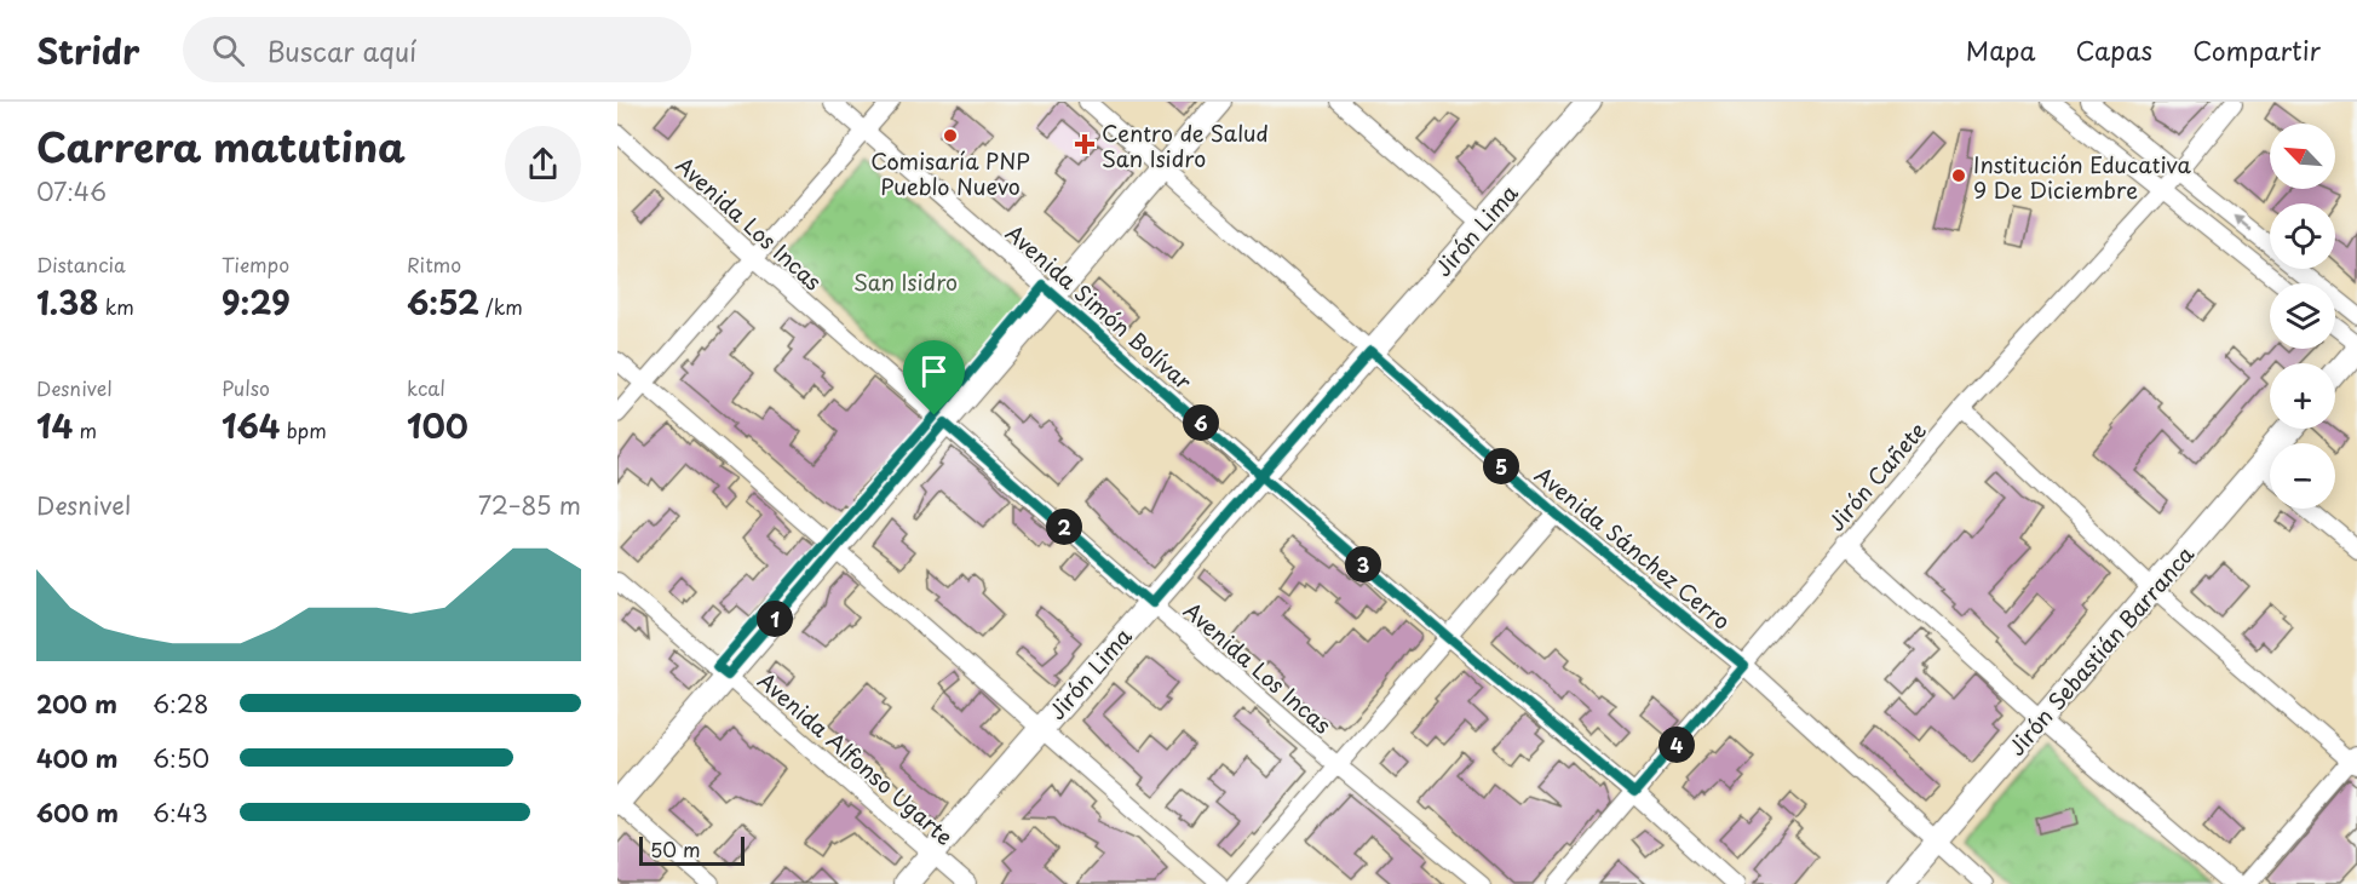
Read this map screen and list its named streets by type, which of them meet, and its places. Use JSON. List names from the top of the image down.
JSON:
{
  "streets": {
    "street": [
      "Avenida Los Incas",
      "Jirón Lima",
      "Avenida Simón Bolívar",
      "Jirón Cañete",
      "Avenida Sánchez Cerro",
      "Jirón Sebastián Barranca",
      "Avenida Alfonso Ugarte"
    ]
  },
  "crossings": [
    ["Avenida Los Incas", "Jirón Lima"],
    ["Jirón Lima", "Avenida Simón Bolívar"],
    ["Jirón Lima", "Avenida Sánchez Cerro"],
    ["Jirón Lima", "Avenida Alfonso Ugarte"],
    ["Avenida Simón Bolívar", "Jirón Cañete"],
    ["Jirón Cañete", "Avenida Sánchez Cerro"],
    ["Avenida Sánchez Cerro", "Jirón Sebastián Barranca"]
  ],
  "parks": ["San Isidro"],
  "places": {
    "other": ["Comisaría PNP Pueblo Nuevo", "Institución Educativa 9 De Diciembre"],
    "health": ["Centro de Salud San Isidro"]
  },
  "scale_bar": "50 m",
  "north": "top left",
  "page": {
    "header": "Stridr",
    "search": "Buscar aquí",
    "nav": ["Mapa", "Capas", "Compartir"],
    "heading": ["Carrera matutina", "07:46"],
    "map_buttons": ["+", "−"],
    "stats": [
      ["Distancia", "1.38 km"],
      ["Tiempo", "9:29"],
      ["Ritmo", "6:52 /km"],
      ["Desnivel", "14 m"],
      ["Pulso", "164 bpm"],
      ["kcal", "100"]
    ],
    "pins": [
      "6",
      "5",
      "2",
      "3",
      "1",
      "4"
    ],
    "chart": ["Desnivel", "72–85 m"],
    "list": [
      {
        "name": "200 m",
        "note": "6:28"
      },
      {
        "name": "400 m",
        "note": "6:50"
      },
      {
        "name": "600 m",
        "note": "6:43"
      }
    ],
    "scale": "50 m"
  }
}
